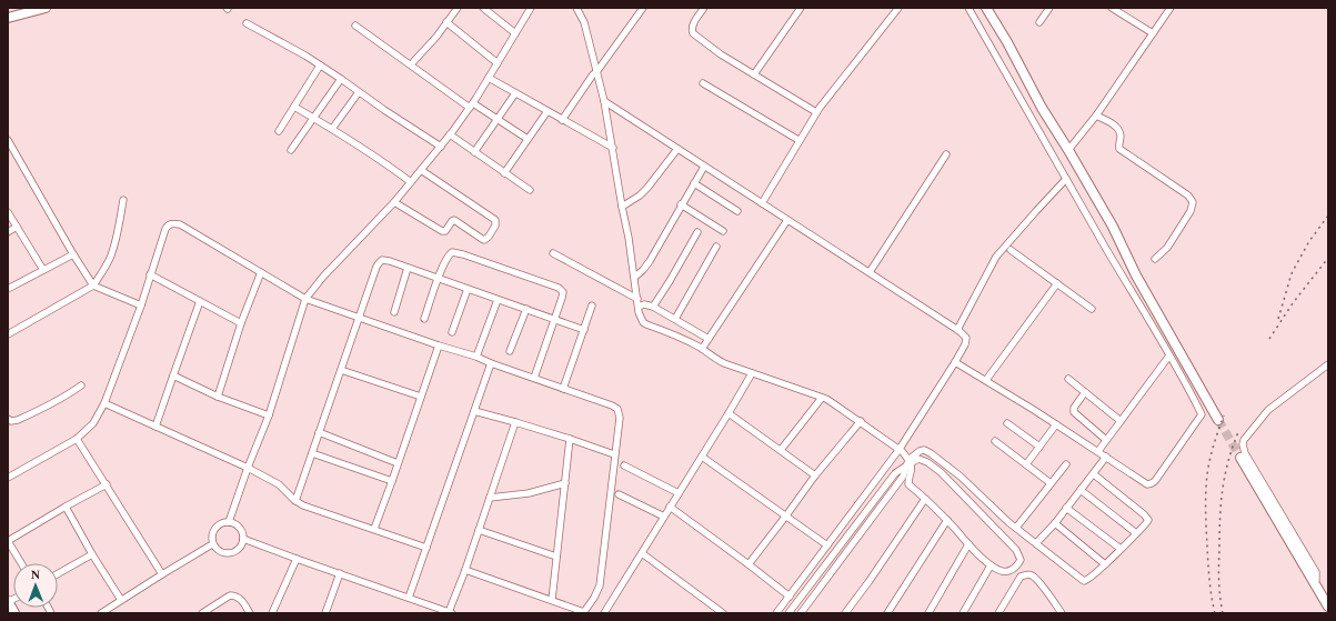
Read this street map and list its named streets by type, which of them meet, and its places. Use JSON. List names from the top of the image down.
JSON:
{
  "north": "top"
}
